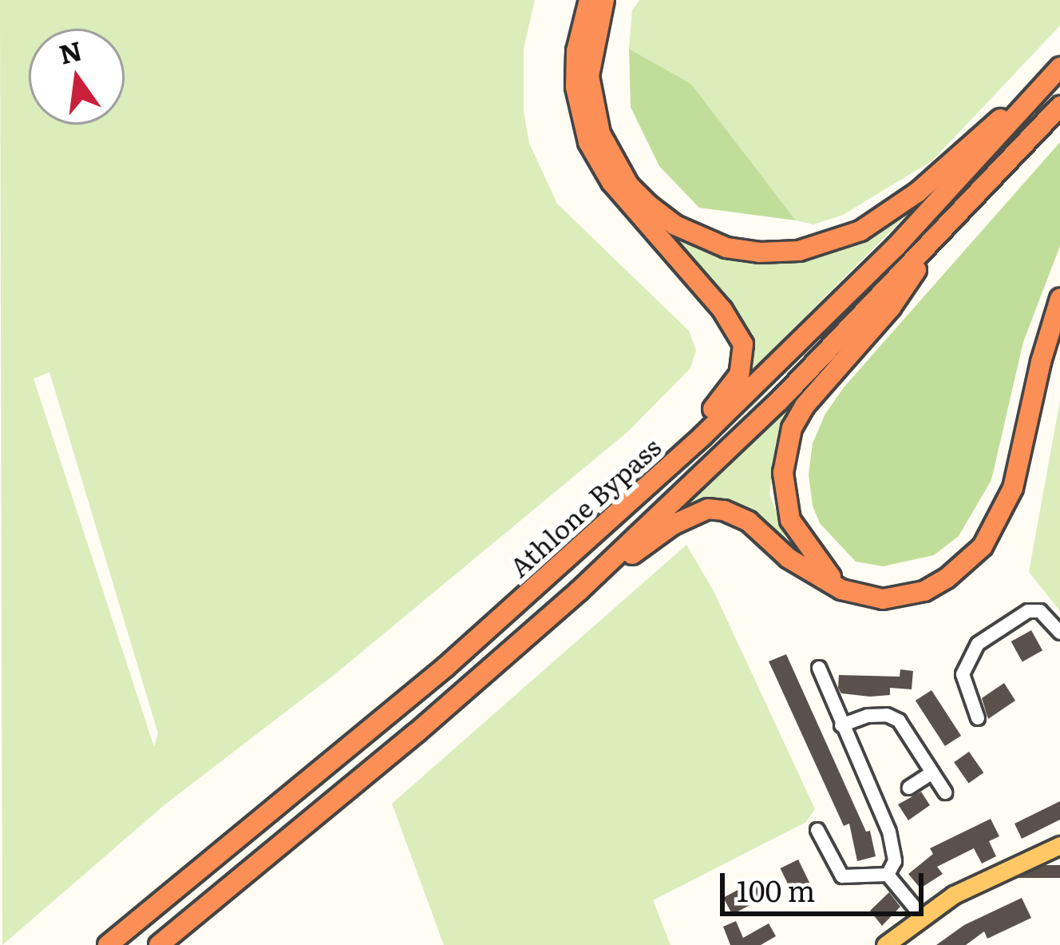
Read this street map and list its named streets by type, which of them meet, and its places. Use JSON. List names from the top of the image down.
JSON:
{
  "streets": {
    "highway": ["Athlone Bypass"]
  },
  "scale_bar": "100 m",
  "north": "top"
}
